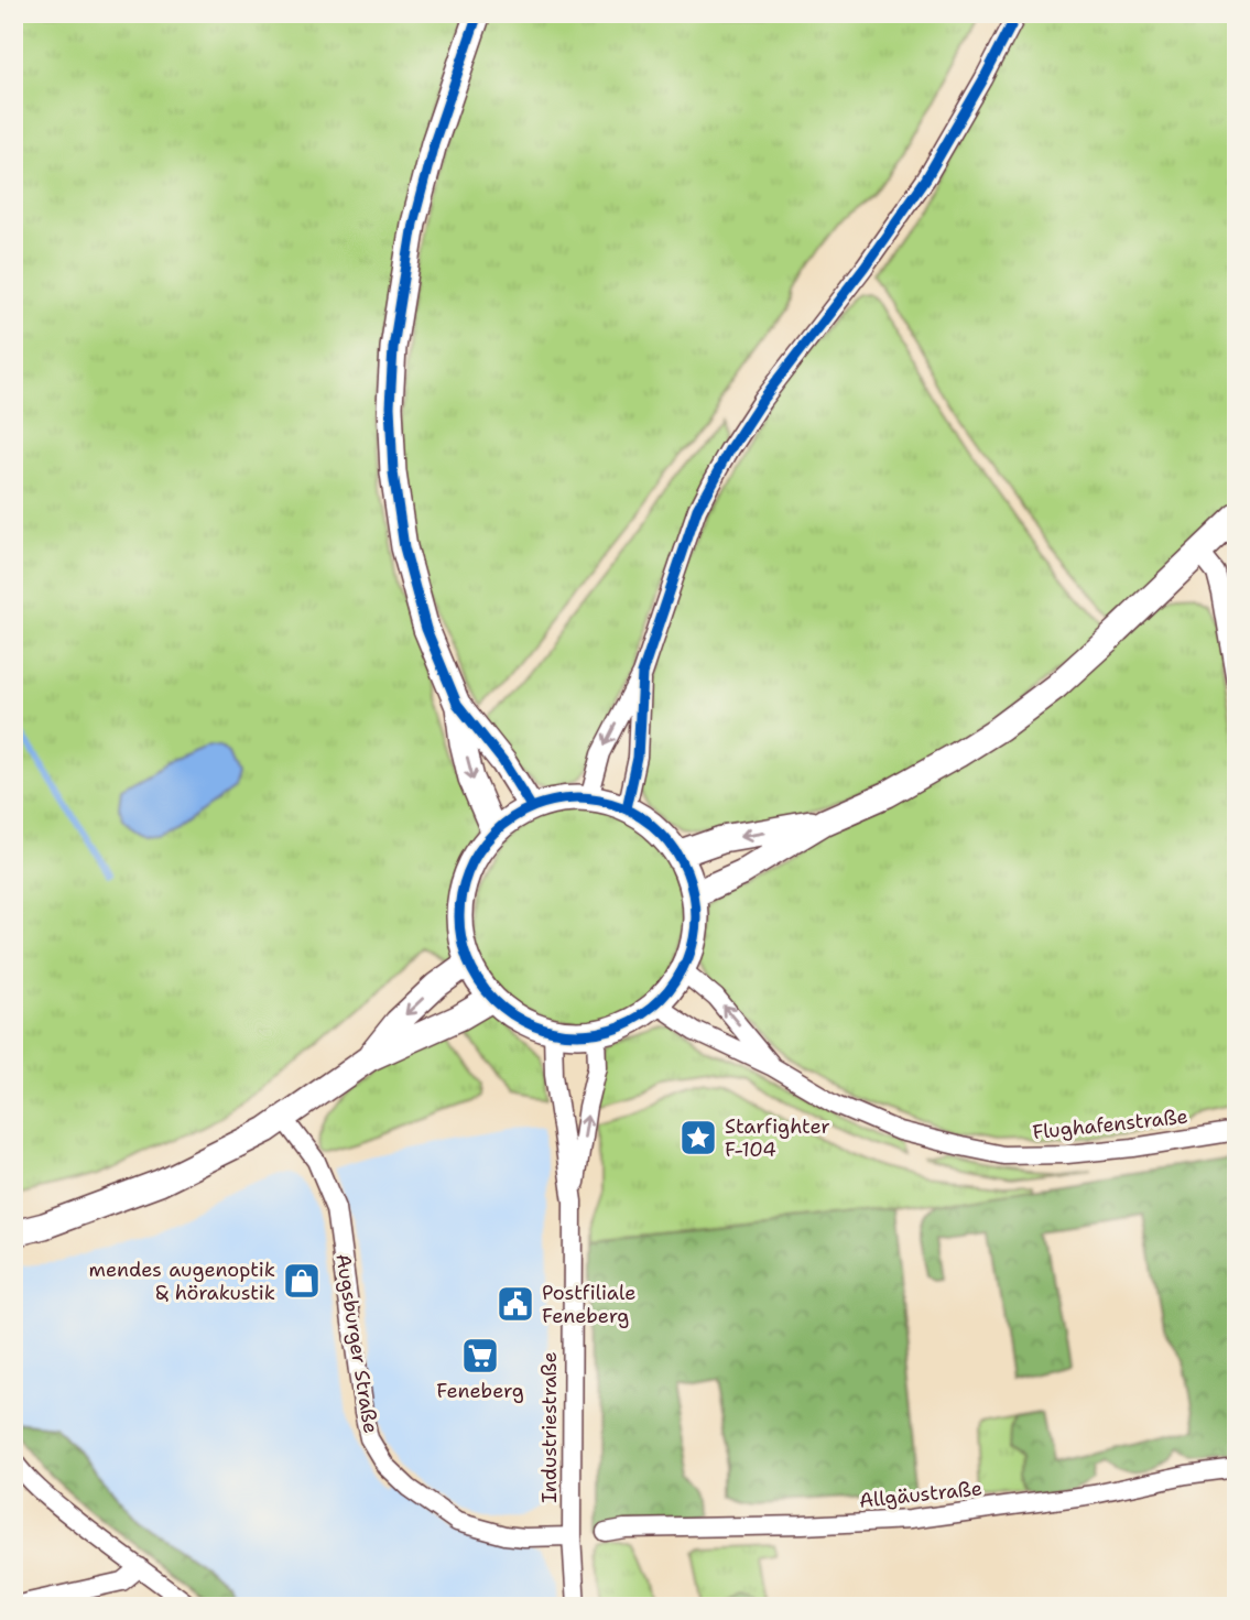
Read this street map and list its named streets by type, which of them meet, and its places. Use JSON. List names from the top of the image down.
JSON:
{
  "streets": {
    "street": [
      "Flughafenstraße",
      "Augsburger Straße",
      "Industriestraße",
      "Allgäustraße"
    ]
  },
  "crossings": [
    ["Flughafenstraße", "Industriestraße"],
    ["Augsburger Straße", "Industriestraße"]
  ],
  "places": {
    "place": ["Starfighter F-104"],
    "shop": ["mendes augenoptik & hörakustik"],
    "public building": ["Postfiliale Feneberg"],
    "supermarket": ["Feneberg"]
  }
}
